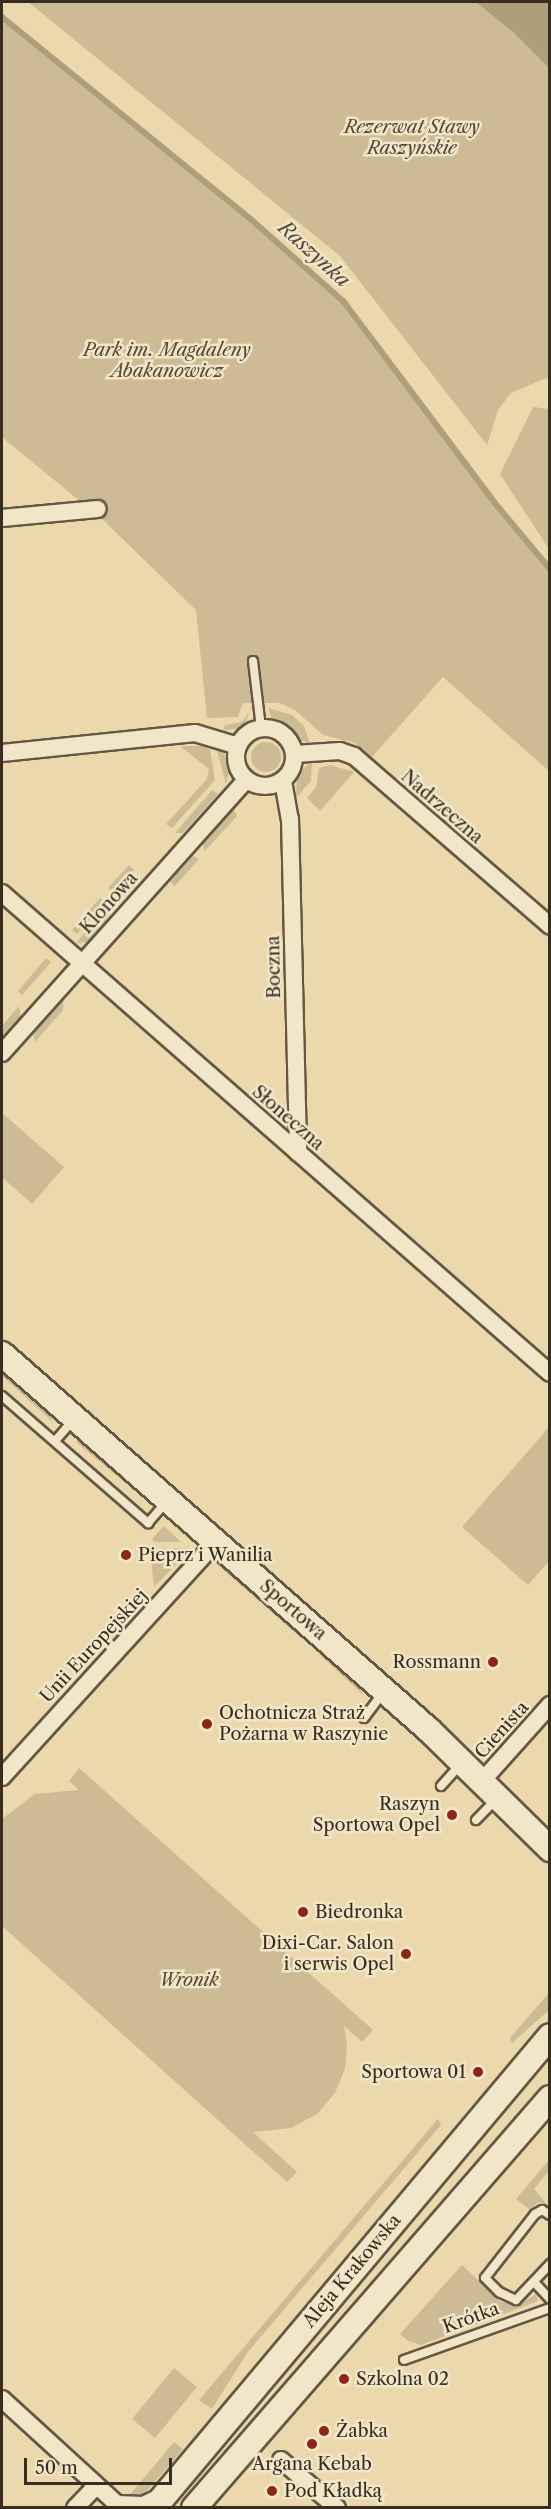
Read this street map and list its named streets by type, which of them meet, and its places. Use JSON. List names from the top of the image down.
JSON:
{
  "streets": {
    "main road": ["Sportowa", "Aleja Krakowska"],
    "street": [
      "Nadrzeczna",
      "Klonowa",
      "Boczna",
      "Słoneczna",
      "Unii Europejskiej",
      "Cienista"
    ],
    "lane": ["Krótka"]
  },
  "crossings": [
    ["Nadrzeczna", "Klonowa"],
    ["Nadrzeczna", "Boczna"],
    ["Klonowa", "Boczna"],
    ["Klonowa", "Słoneczna"],
    ["Boczna", "Słoneczna"],
    ["Sportowa", "Unii Europejskiej"],
    ["Sportowa", "Cienista"]
  ],
  "water": ["Raszynka"],
  "parks": ["Rezerwat Stawy Raszyńskie", "Park im. Magdaleny Abakanowicz", "Wronik"],
  "places": [
    "Pieprz i Wanilia",
    "Rossmann",
    "Ochotnicza Straż Pożarna w Raszynie",
    "Raszyn Sportowa Opel",
    "Biedronka",
    "Dixi-Car. Salon i serwis Opel",
    "Sportowa 01",
    "Szkolna 02",
    "Żabka",
    "Argana Kebab",
    "Pod Kładką"
  ],
  "scale_bar": "50 m"
}
